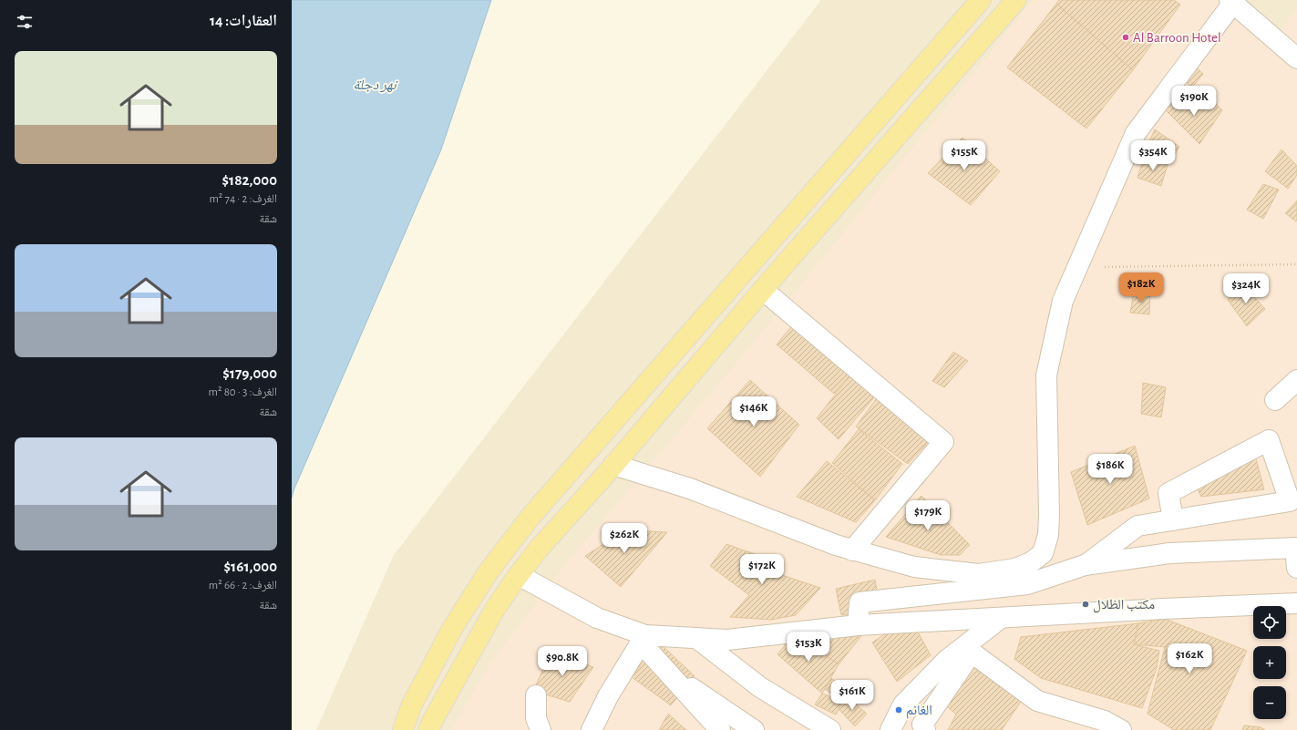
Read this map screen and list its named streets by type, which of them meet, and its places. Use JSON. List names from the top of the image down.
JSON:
{
  "water": ["نهر دجلة"],
  "places": ["Al Barroon Hotel", "مكتب الظلال", "الغانم"],
  "page": {
    "heading": "العقارات: 14",
    "list": [
      {
        "name": "$182,000",
        "note": "الغرف: 2 · 74 m² · شقة"
      },
      {
        "name": "$179,000",
        "note": "الغرف: 3 · 80 m² · شقة"
      },
      {
        "name": "$161,000",
        "note": "الغرف: 2 · 66 m² · شقة"
      }
    ],
    "price": [
      "$190K",
      "$155K",
      "$354K",
      "$182K",
      "$324K",
      "$146K",
      "$186K",
      "$179K",
      "$262K",
      "$172K",
      "$153K",
      "$162K",
      "$90.8K",
      "$161K"
    ],
    "map_buttons": ["+", "−"]
  }
}
